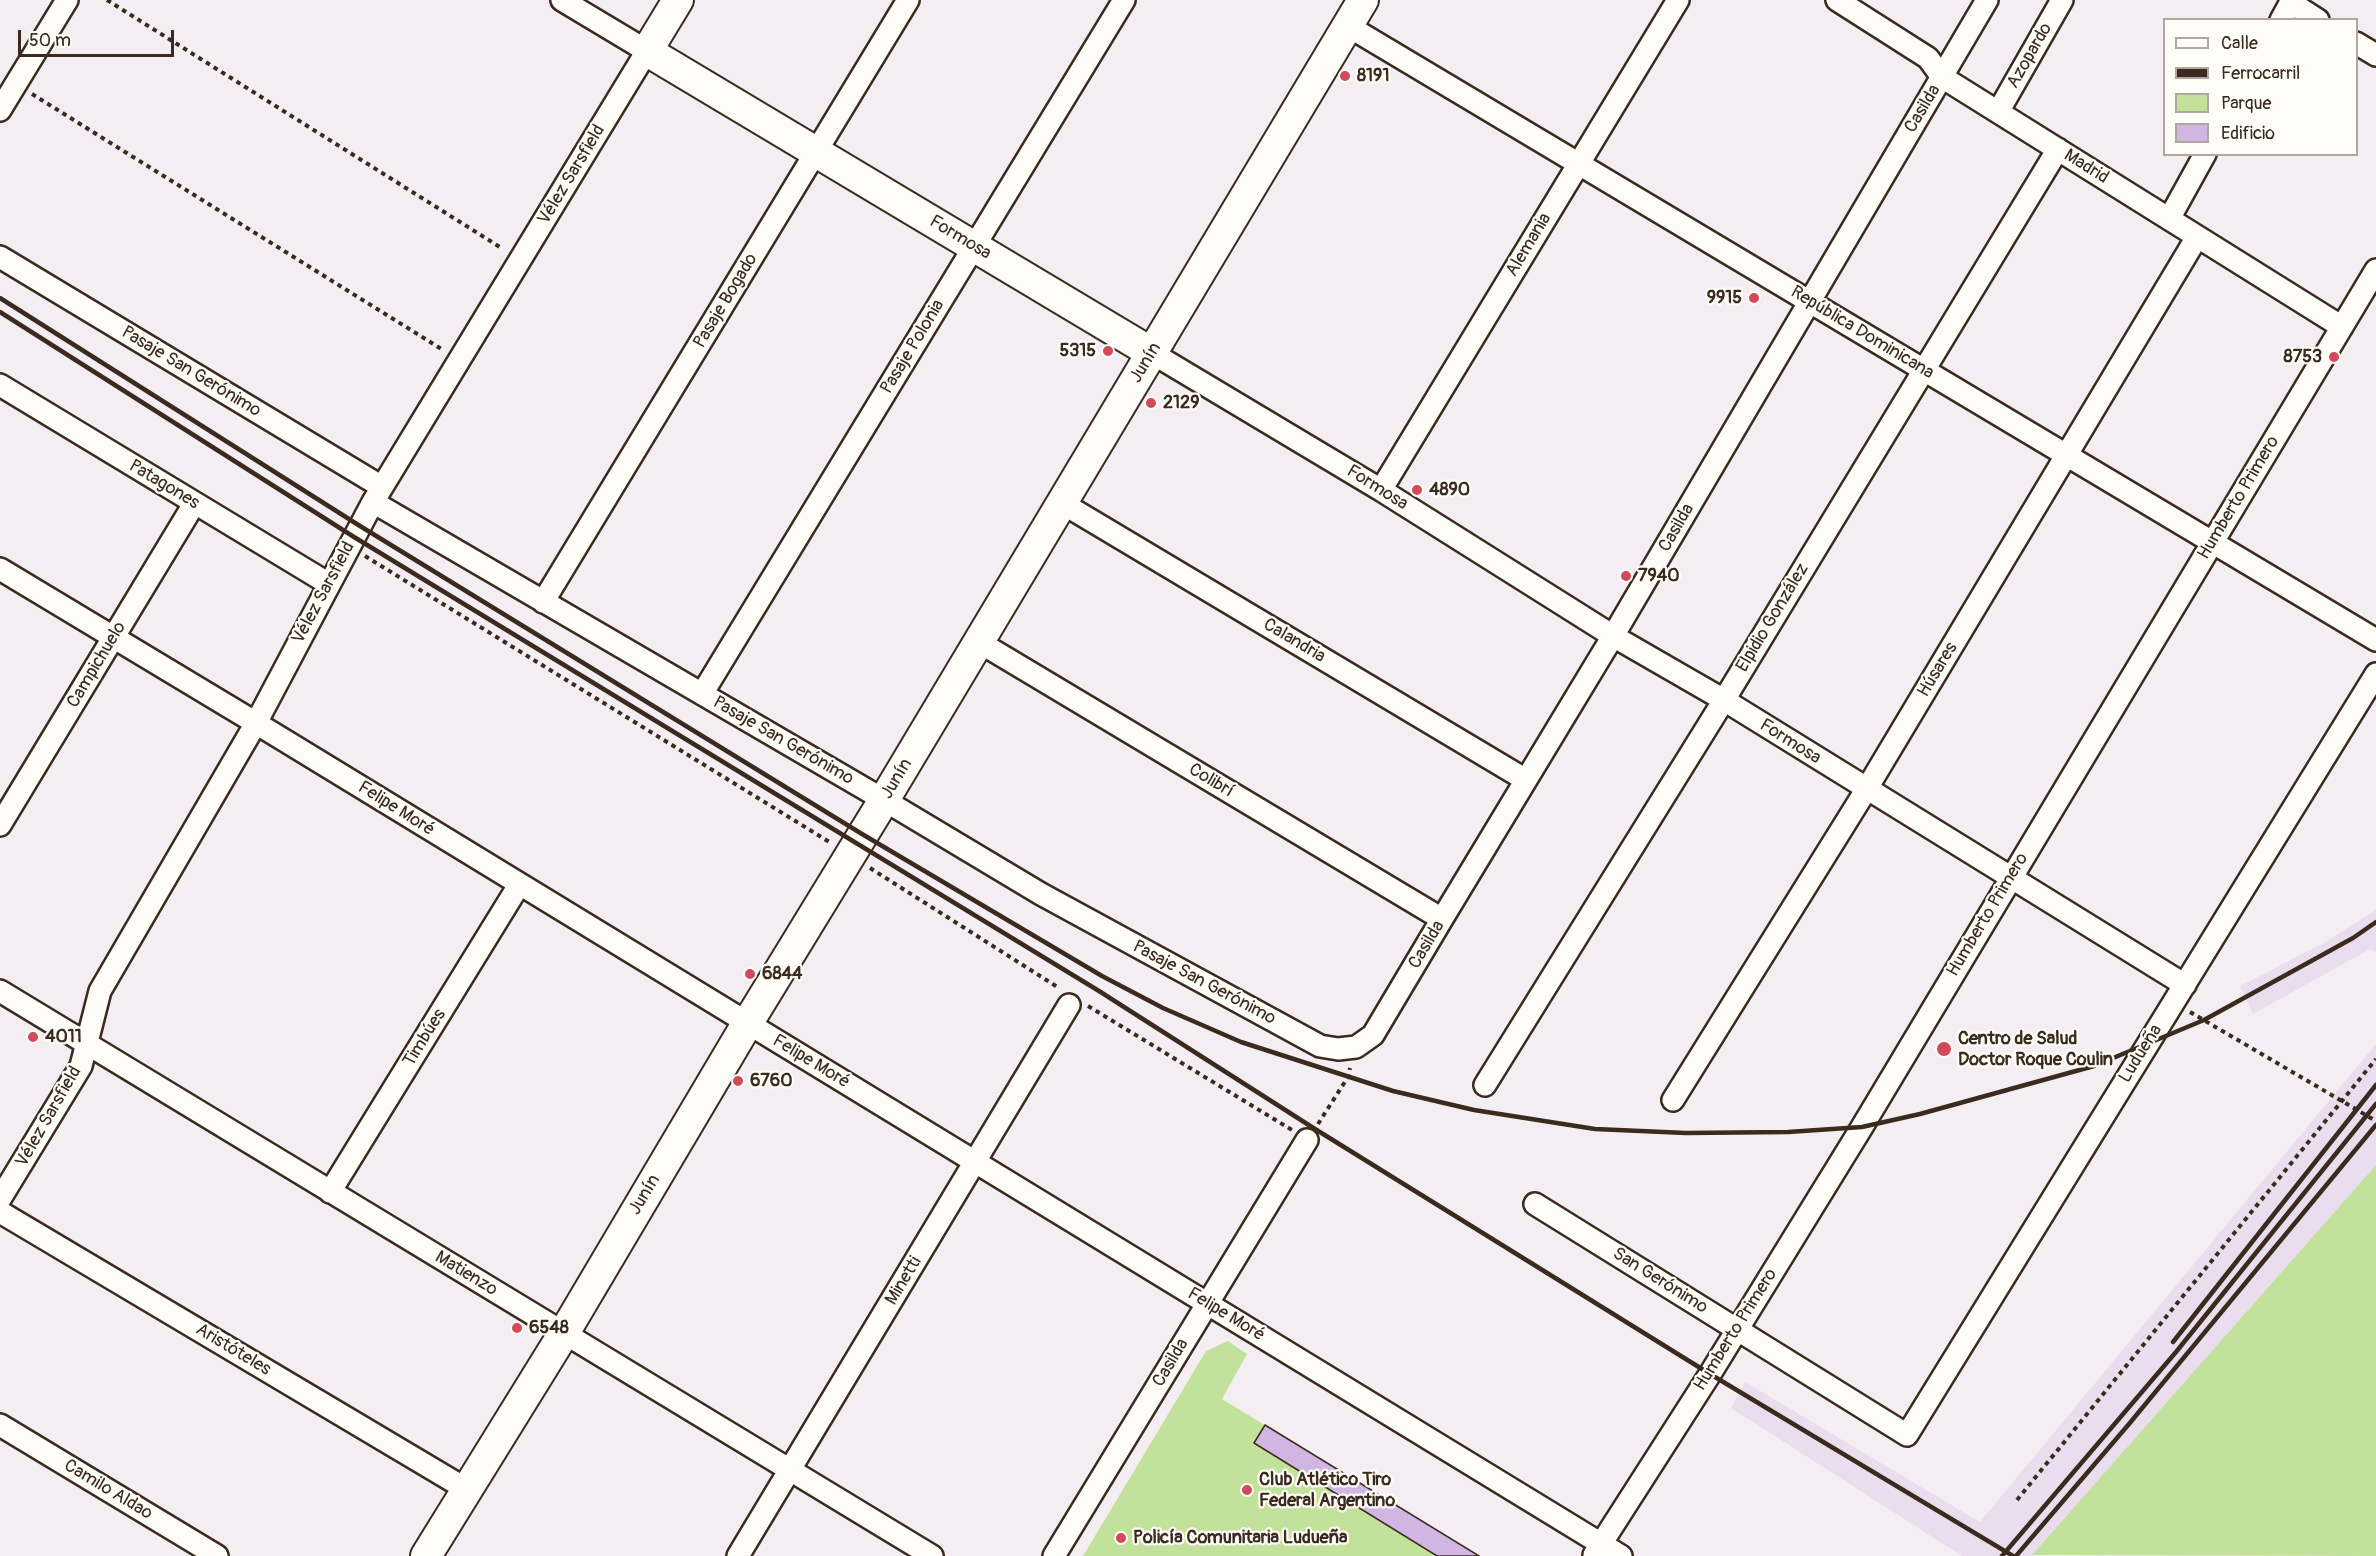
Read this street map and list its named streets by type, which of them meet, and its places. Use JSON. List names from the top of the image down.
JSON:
{
  "streets": {
    "main road": ["Vélez Sarsfield", "Formosa", "Junín"],
    "street": [
      "Azopardo",
      "Casilda",
      "Madrid",
      "Alemania",
      "Pasaje Bogado",
      "República Dominicana",
      "Pasaje Polonia",
      "Pasaje San Gerónimo",
      "Patagones",
      "Humberto Primero",
      "Elpidio González",
      "Calandria",
      "Campichuelo",
      "Húsares",
      "Colibrí",
      "Felipe Moré",
      "Timbúes",
      "Ludueña",
      "Matienzo",
      "Minetti",
      "San Gerónimo",
      "Aristóteles",
      "Camilo Aldao"
    ]
  },
  "crossings": [
    ["Azopardo", "Madrid"],
    ["Casilda", "Madrid"],
    ["Casilda", "Formosa"],
    ["Casilda", "República Dominicana"],
    ["Casilda", "Pasaje San Gerónimo"],
    ["Casilda", "Calandria"],
    ["Casilda", "Colibrí"],
    ["Casilda", "Felipe Moré"],
    ["Madrid", "Humberto Primero"],
    ["Madrid", "Elpidio González"],
    ["Madrid", "Húsares"],
    ["Vélez Sarsfield", "Formosa"],
    ["Vélez Sarsfield", "Pasaje San Gerónimo"],
    ["Vélez Sarsfield", "Patagones"],
    ["Vélez Sarsfield", "Felipe Moré"],
    ["Vélez Sarsfield", "Matienzo"],
    ["Formosa", "Alemania"],
    ["Formosa", "Pasaje Bogado"],
    ["Formosa", "Pasaje Polonia"],
    ["Formosa", "Junín"],
    ["Formosa", "Humberto Primero"],
    ["Formosa", "Elpidio González"],
    ["Formosa", "Húsares"],
    ["Formosa", "Ludueña"],
    ["Alemania", "República Dominicana"],
    ["Pasaje Bogado", "Pasaje San Gerónimo"],
    ["República Dominicana", "Junín"],
    ["República Dominicana", "Humberto Primero"],
    ["República Dominicana", "Elpidio González"],
    ["República Dominicana", "Húsares"],
    ["Pasaje Polonia", "Pasaje San Gerónimo"],
    ["Junín", "Pasaje San Gerónimo"],
    ["Junín", "Calandria"],
    ["Junín", "Colibrí"],
    ["Junín", "Felipe Moré"],
    ["Junín", "Matienzo"],
    ["Junín", "Aristóteles"],
    ["Patagones", "Campichuelo"],
    ["Humberto Primero", "Felipe Moré"],
    ["Humberto Primero", "San Gerónimo"],
    ["Campichuelo", "Felipe Moré"],
    ["Felipe Moré", "Timbúes"],
    ["Felipe Moré", "Minetti"],
    ["Timbúes", "Matienzo"],
    ["Ludueña", "San Gerónimo"],
    ["Matienzo", "Minetti"]
  ],
  "places": [
    "8191",
    "9915",
    "5315",
    "8753",
    "2129",
    "4890",
    "7940",
    "6844",
    "4011",
    "Centro de Salud Doctor Roque Coulin",
    "6760",
    "6548",
    "Club Atlético Tiro Federal Argentino",
    "Policía Comunitaria Ludueña"
  ],
  "legend": [
    "Calle",
    "Ferrocarril",
    "Parque",
    "Edificio"
  ],
  "scale_bar": "50 m"
}
